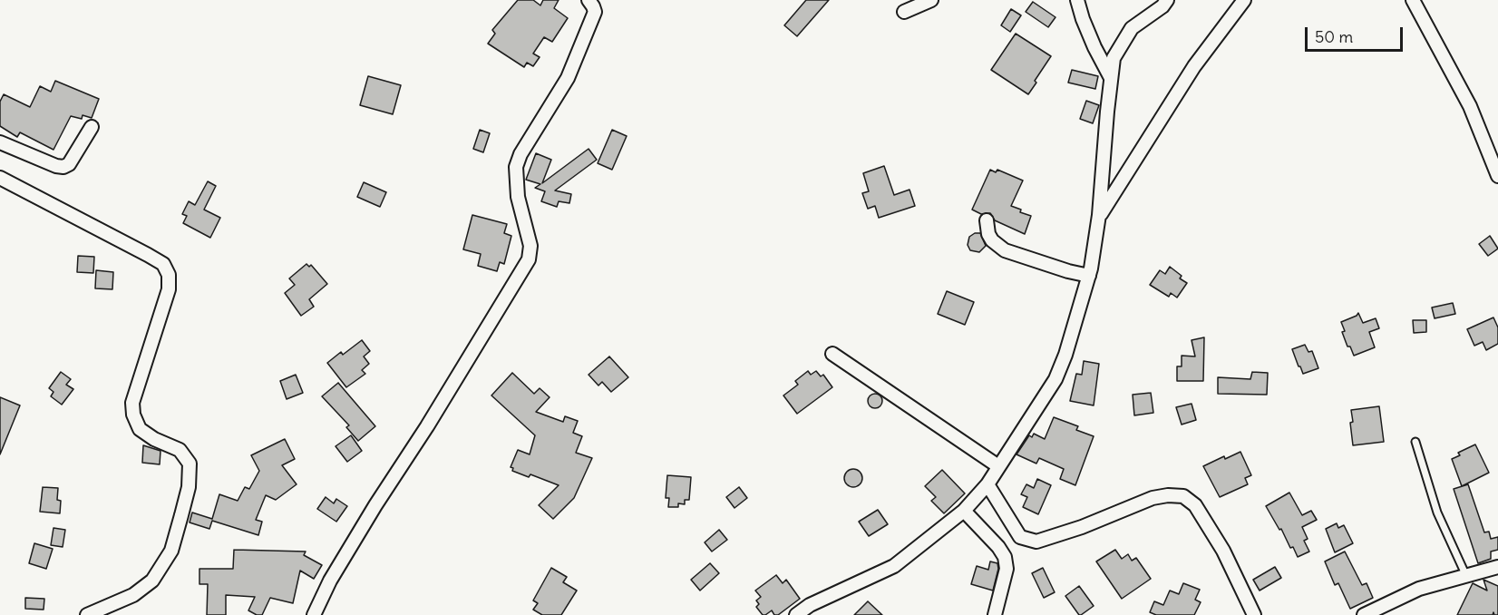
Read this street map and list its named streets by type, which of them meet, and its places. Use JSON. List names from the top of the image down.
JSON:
{
  "scale_bar": "50 m"
}
